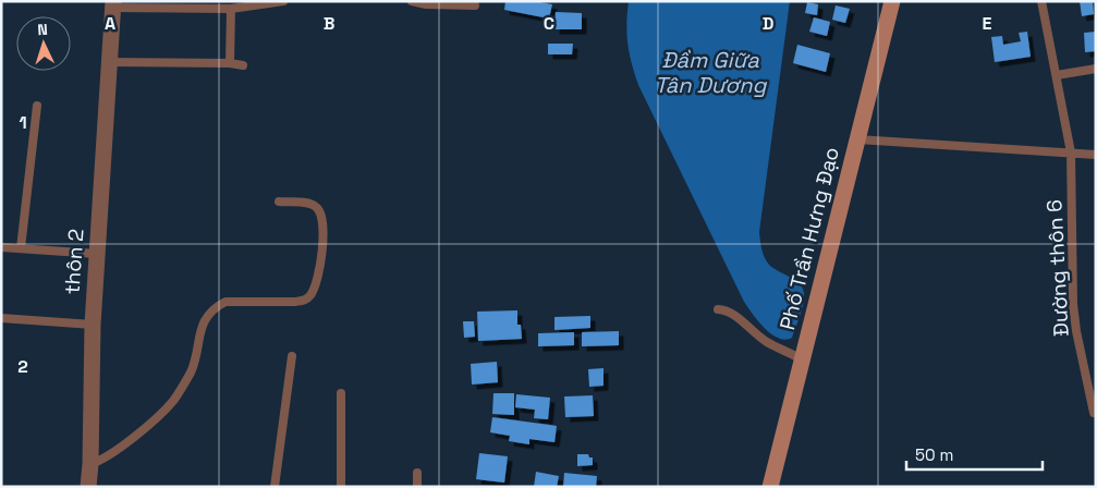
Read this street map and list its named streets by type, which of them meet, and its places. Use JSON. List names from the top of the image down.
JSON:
{
  "streets": {
    "street": ["Phố Trần Hưng Đạo", "thôn 2"],
    "lane": ["Đường thôn 6"]
  },
  "water": ["Đầm Giữa Tân Dương"],
  "scale_bar": "50 m",
  "north": "top",
  "grid": {
    "columns": [
      "A",
      "B",
      "C",
      "D",
      "E"
    ],
    "rows": ["1", "2"]
  }
}
